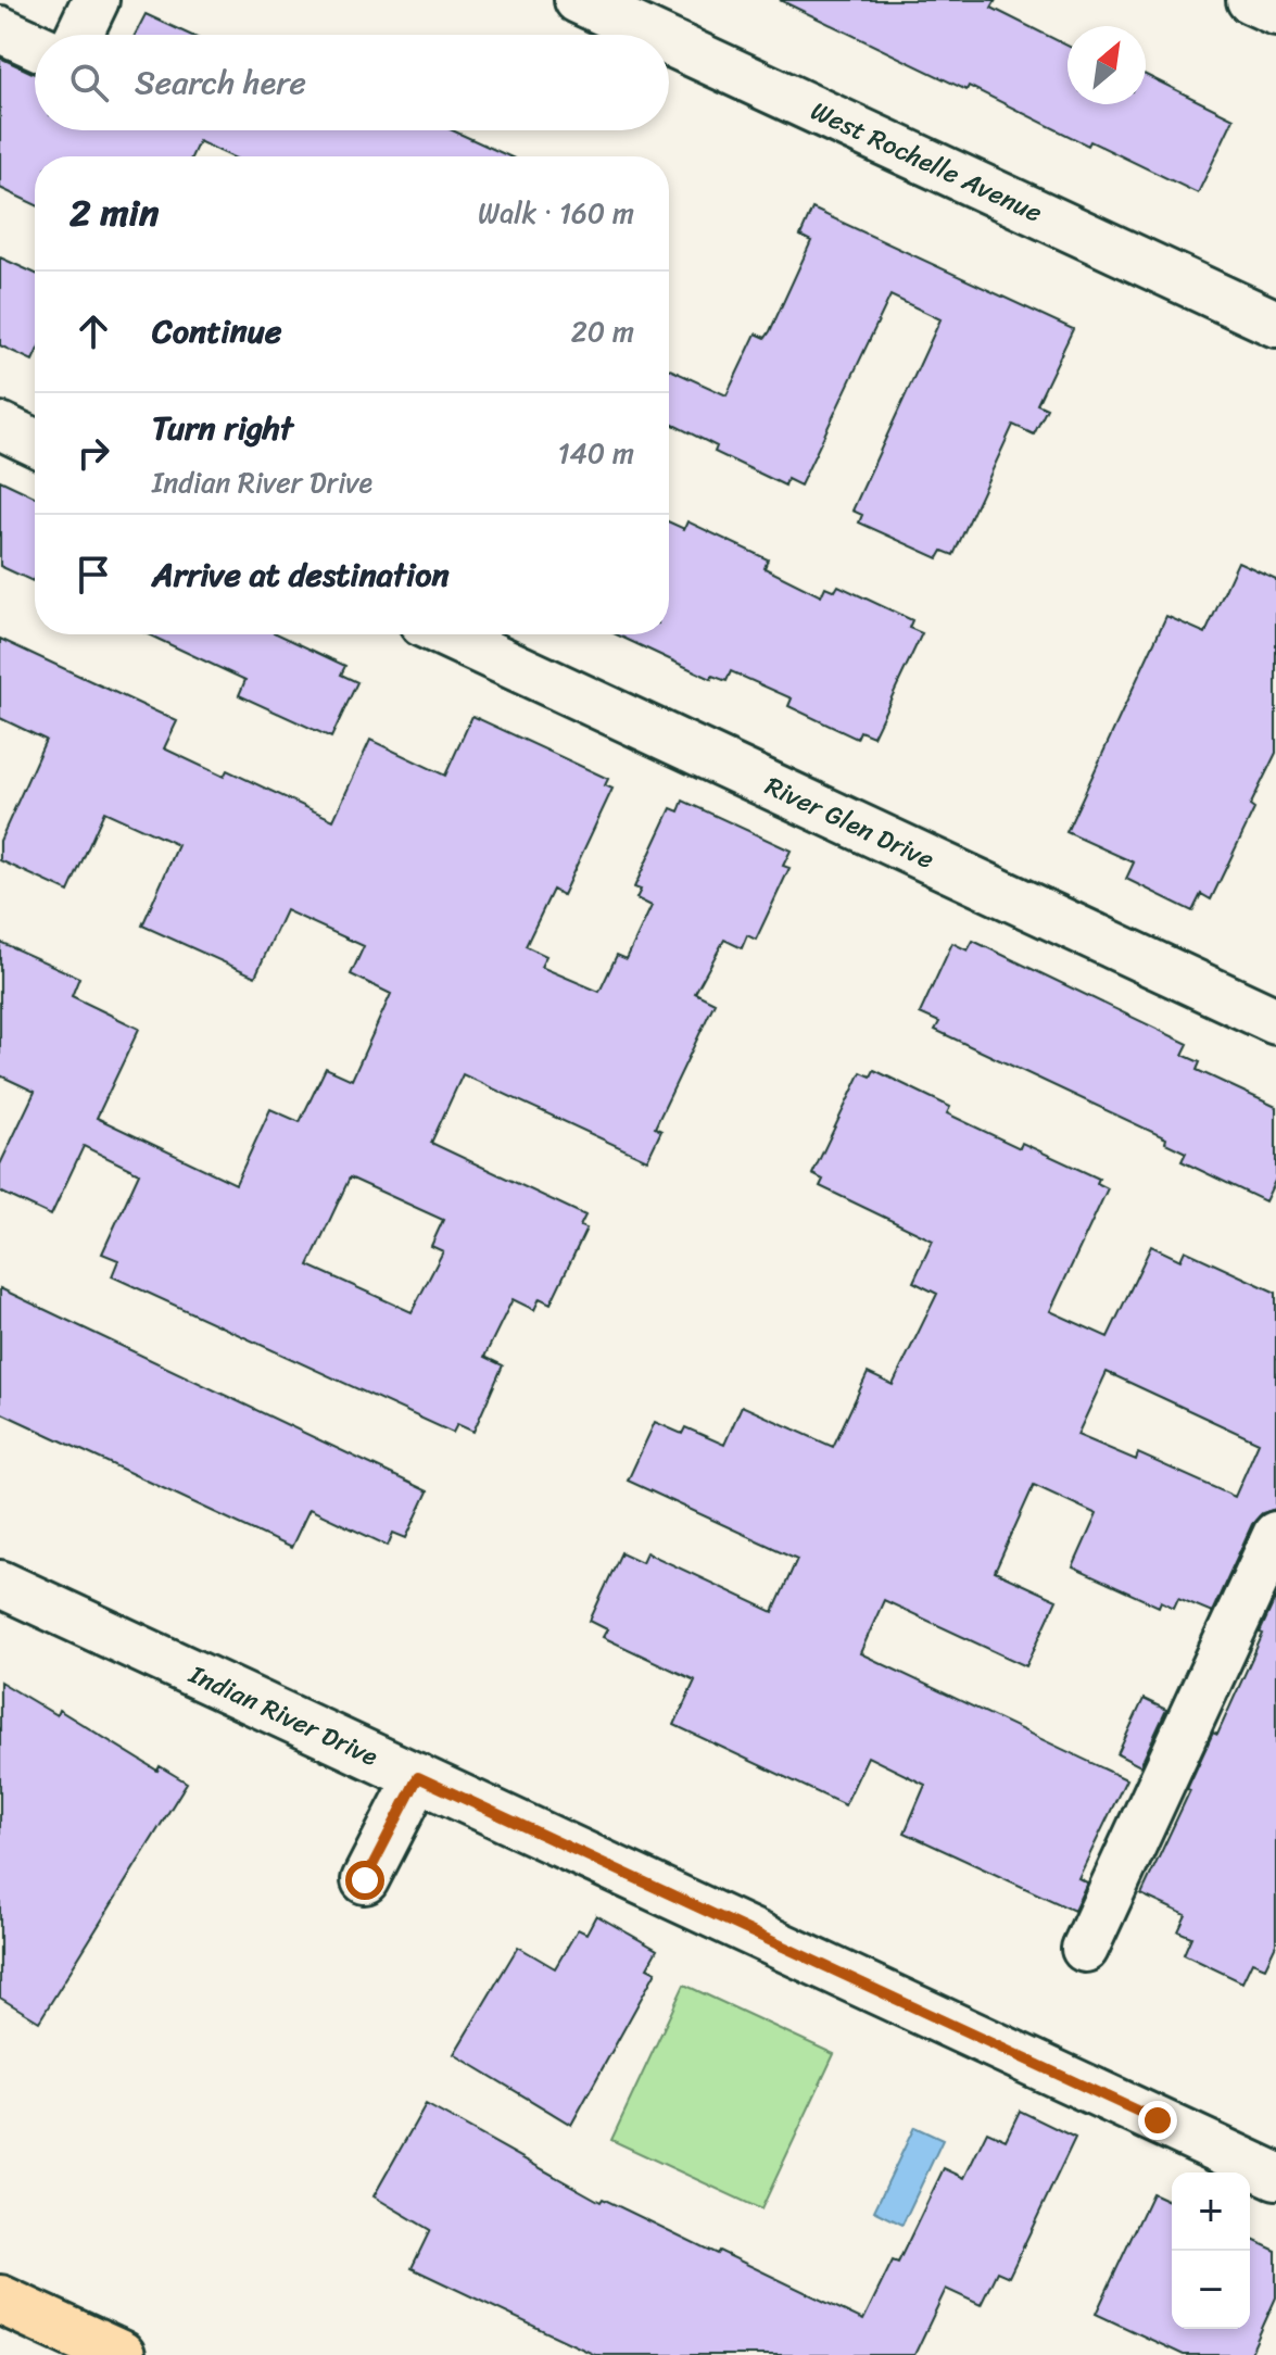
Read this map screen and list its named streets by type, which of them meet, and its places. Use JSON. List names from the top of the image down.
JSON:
{
  "streets": {
    "street": ["West Rochelle Avenue", "River Glen Drive", "Indian River Drive"]
  },
  "north": "top right",
  "page": {
    "search": "Search here",
    "heading": ["2 min", "Walk · 160 m"],
    "list": [
      ["Continue", "20 m"],
      ["Turn right", "Indian River Drive", "140 m"],
      "Arrive at destination"
    ],
    "map_buttons": ["+", "−"]
  }
}
